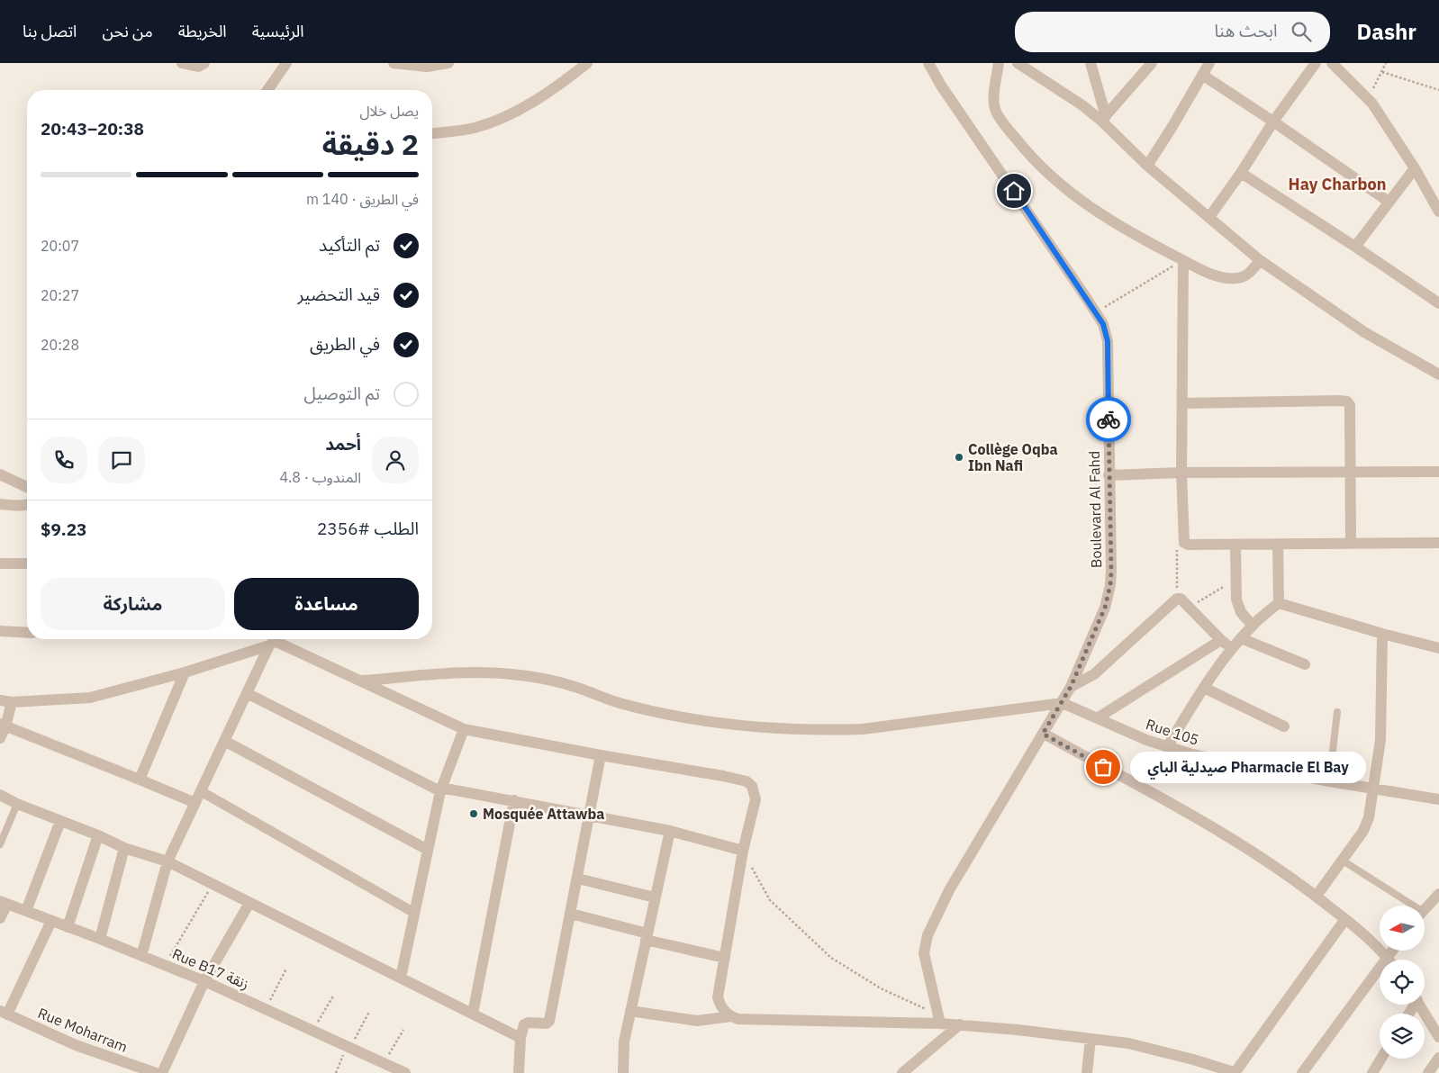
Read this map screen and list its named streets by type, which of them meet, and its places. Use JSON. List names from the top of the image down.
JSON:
{
  "streets": {
    "street": [
      "Boulevard Al Fahd",
      "Rue 105",
      "Rue B17 زنقة",
      "Rue Moharram"
    ]
  },
  "crossings": [
    ["Boulevard Al Fahd", "Rue 105"]
  ],
  "districts": ["Hay Charbon"],
  "places": ["Collège Oqba Ibn Nafi", "Pharmacie El Bay صيدلية الباي", "Mosquée Attawba"],
  "north": "left",
  "page": {
    "header": "Dashr",
    "search": "ابحث هنا",
    "nav": [
      "الرئيسية",
      "الخريطة",
      "من نحن",
      "اتصل بنا"
    ],
    "heading": ["2 دقيقة", "يصل خلال", "20:38–20:43"],
    "panel": [
      "أحمد",
      "المندوب · 4.8",
      "الطلب #2356",
      "$9.23"
    ],
    "bar": "في الطريق · 140 m",
    "list": [
      ["تم التأكيد", "20:07"],
      ["قيد التحضير", "20:27"],
      ["في الطريق", "20:28"],
      "تم التوصيل"
    ],
    "buttons": ["مساعدة", "مشاركة"],
    "bubble": "Pharmacie El Bay صيدلية الباي"
  }
}
